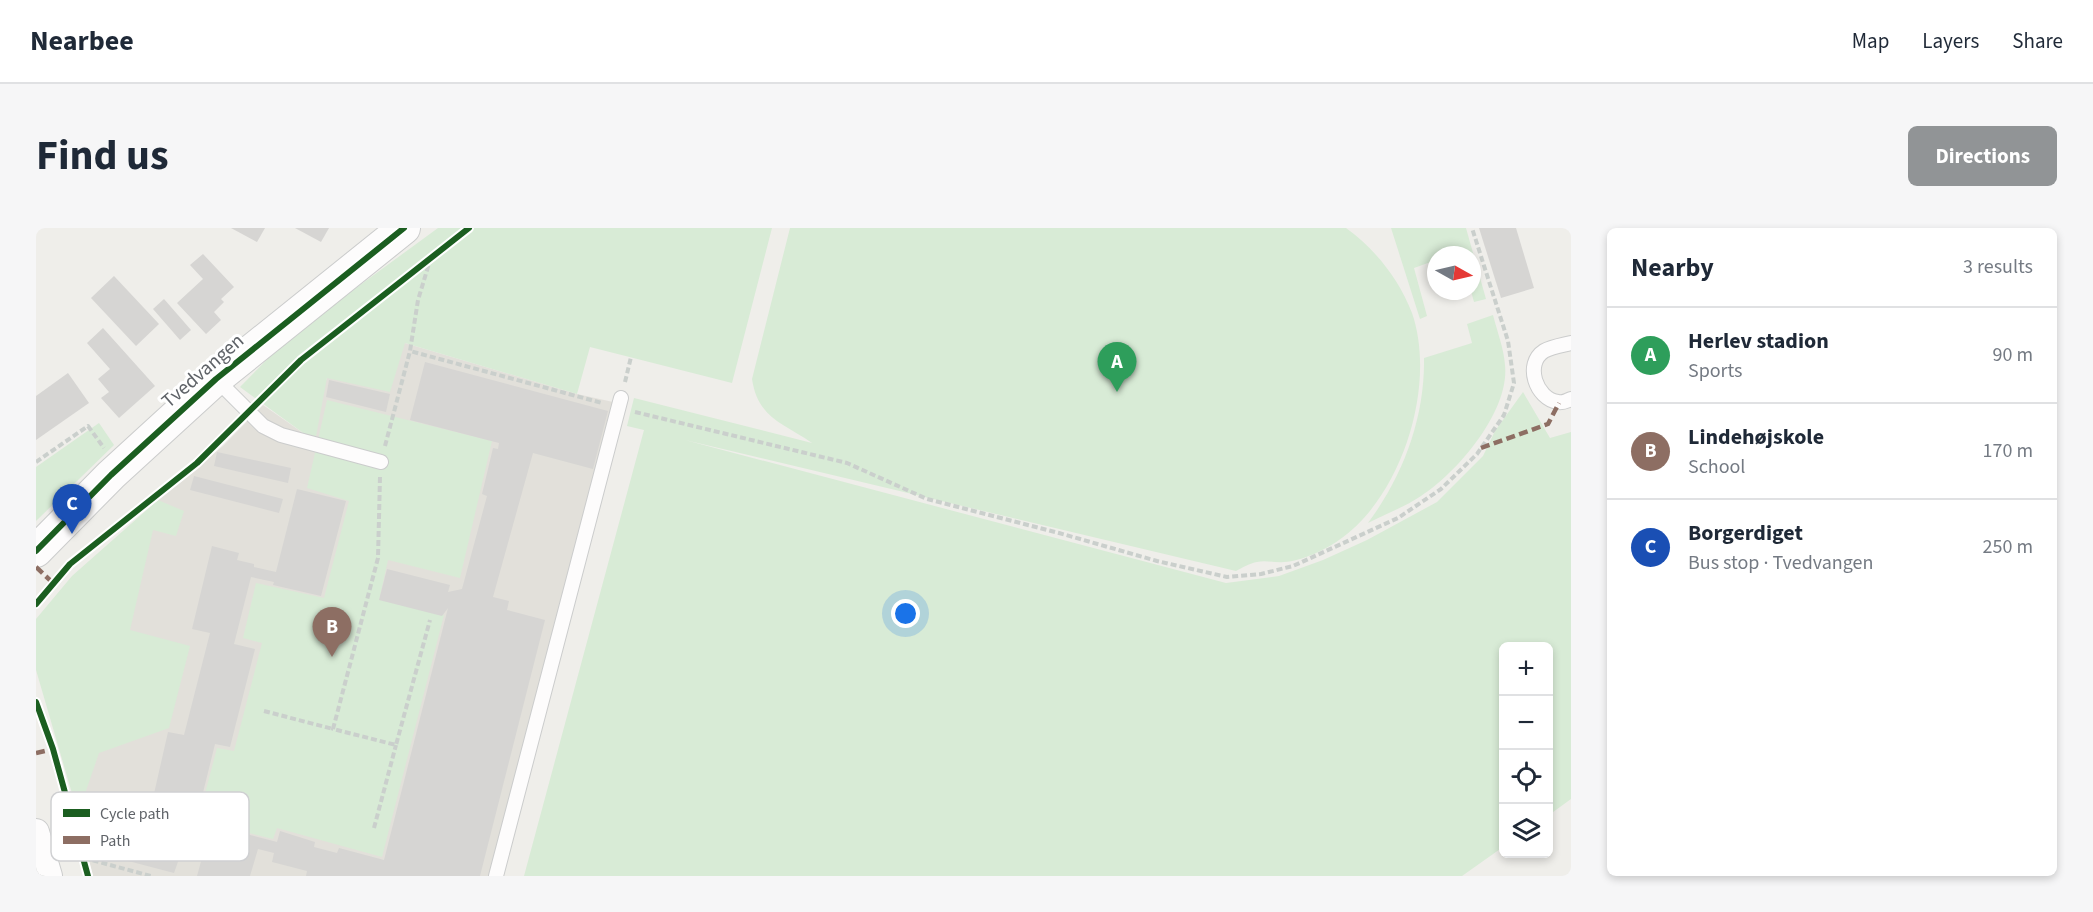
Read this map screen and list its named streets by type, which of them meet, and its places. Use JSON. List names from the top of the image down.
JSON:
{
  "streets": {
    "street": ["Tvedvangen"]
  },
  "legend": ["Cycle path", "Path"],
  "north": "right",
  "page": {
    "header": "Nearbee",
    "nav": ["Map", "Layers", "Share"],
    "title": "Find us",
    "buttons": "Directions",
    "heading": ["Nearby", "3 results"],
    "list": [
      {
        "mark": "A",
        "name": "Herlev stadion",
        "note": "Sports",
        "value": "90 m"
      },
      {
        "mark": "B",
        "name": "Lindehøjskole",
        "note": "School",
        "value": "170 m"
      },
      {
        "mark": "C",
        "name": "Borgerdiget",
        "note": "Bus stop · Tvedvangen",
        "value": "250 m"
      }
    ],
    "pins": ["A", "C", "B"],
    "map_buttons": ["+", "−"]
  }
}
